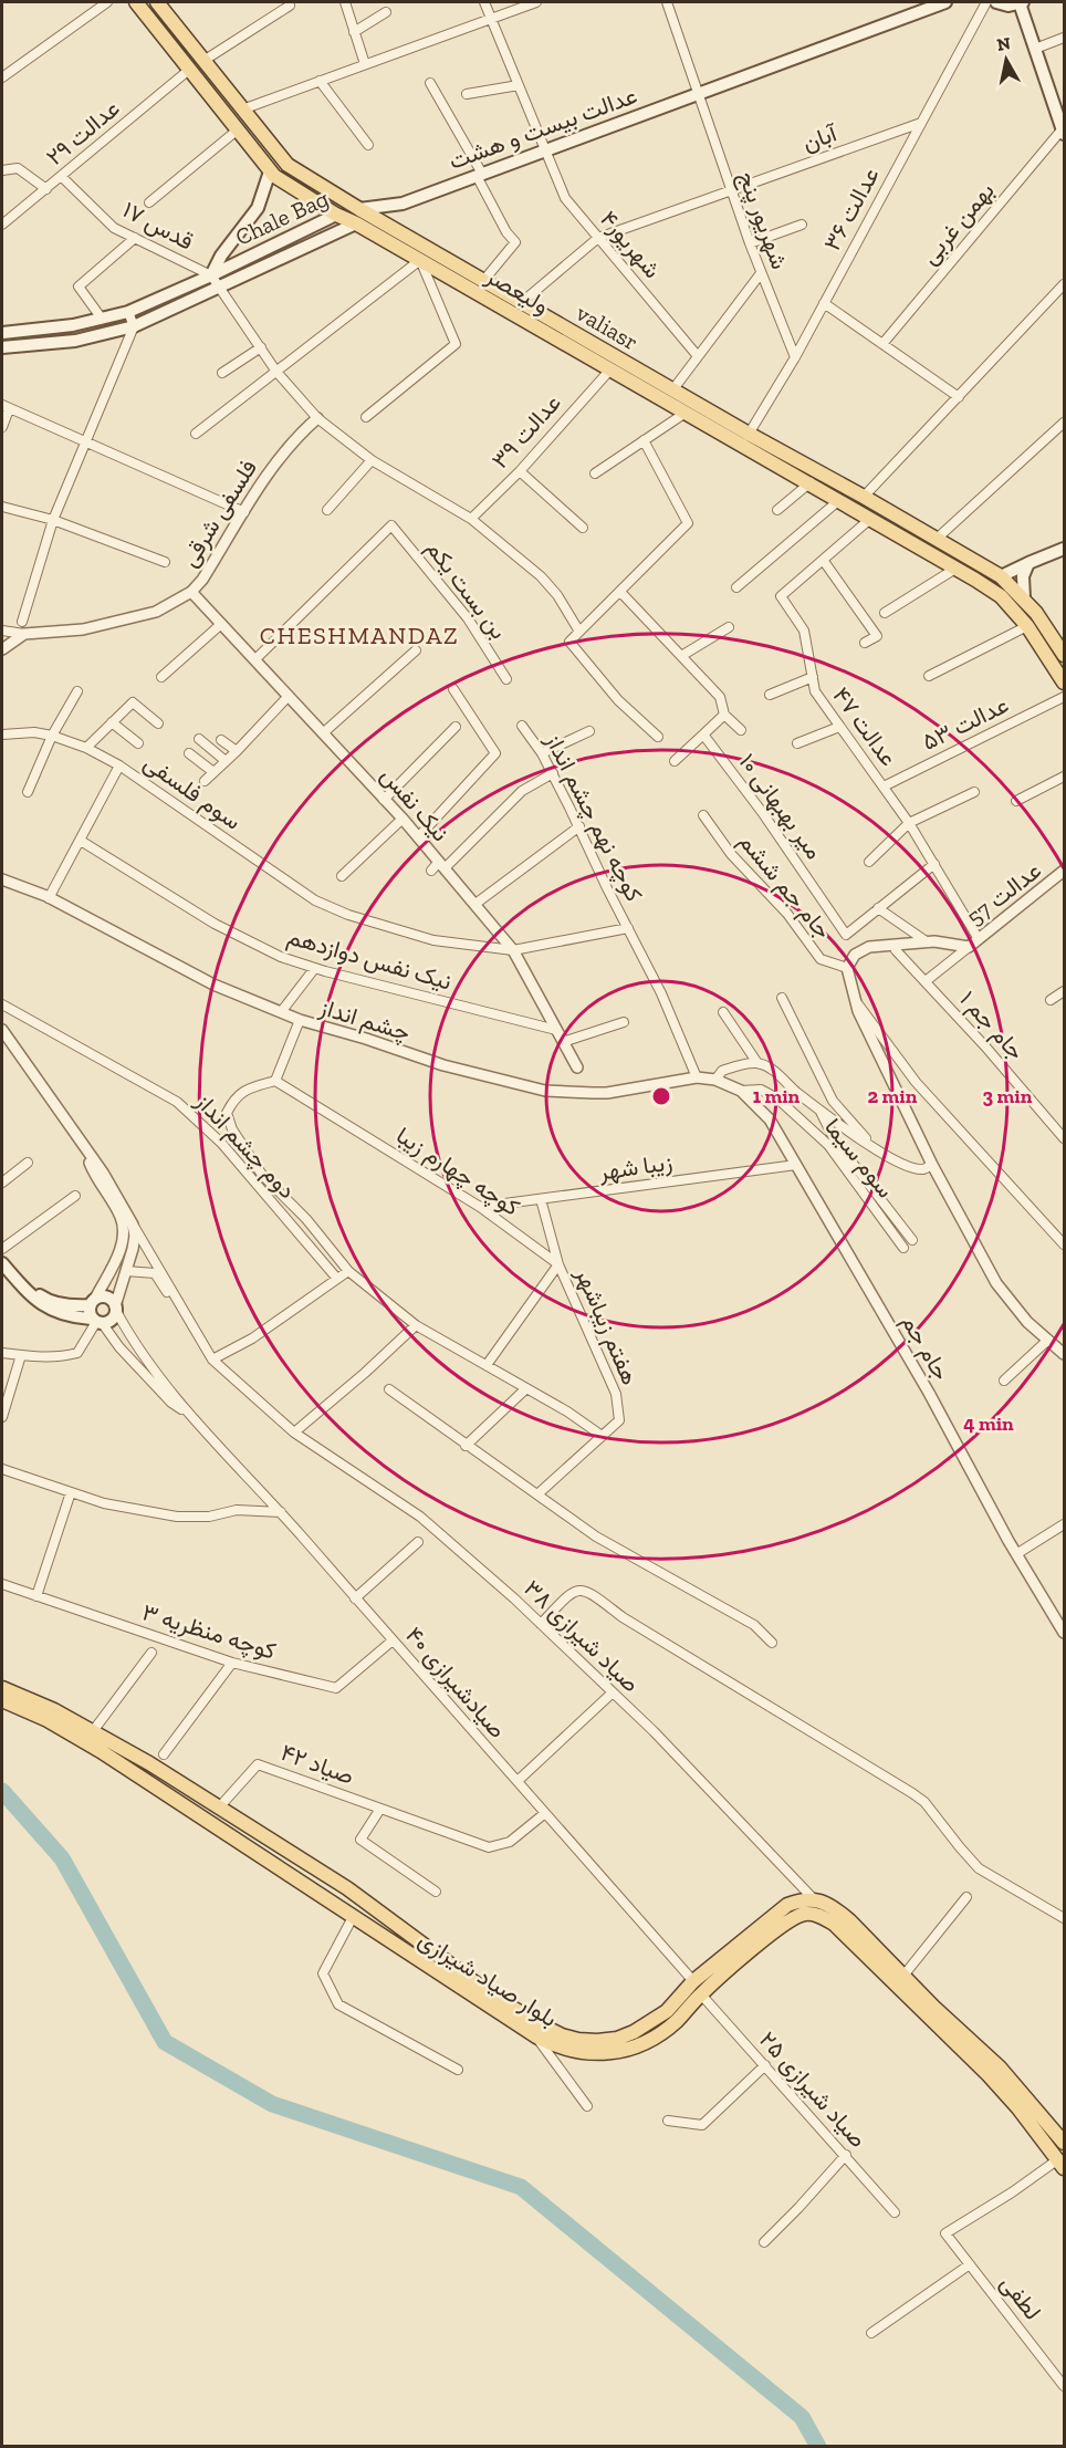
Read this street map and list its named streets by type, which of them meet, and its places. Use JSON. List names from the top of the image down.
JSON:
{
  "streets": {
    "main road": [
      "عدالت بیست و هشت",
      "Chale Bag",
      "ولیعصر",
      "valiasr",
      "بلوار صیاد شیرازی"
    ],
    "street": [
      "عدالت ۲۹",
      "آبان",
      "عدالت ۳۶",
      "شهریور پنج",
      "بهمن غربی",
      "قدس ۱۷",
      "شهریور۴",
      "عدالت ۳۹",
      "فلسفی شرقی",
      "بن بست یکم",
      "عدالت ۵۳",
      "عدالت ۴۷",
      "سوم فلسفی",
      "نیک نفس",
      "۱۰ میر بهبهانی",
      "کوچه نهم چشم انداز",
      "جام جم ششم",
      "عدالت 57",
      "نیک نفس دوازدهم",
      "چشم انداز",
      "۱ جام جم",
      "دوم چشم انداز",
      "سوم سیما",
      "زیبا شهر",
      "کوچه چهارم زیبا",
      "هفتم زیباشهر",
      "جام جم",
      "کوچه منظریه ۳",
      "صیاد شیرازی ۳۸",
      "۴۰ صیادشیرازی",
      "صیاد ۴۲",
      "صیاد شیرازی ۲۵",
      "لطفی"
    ]
  },
  "crossings": [
    ["عدالت بیست و هشت", "Chale Bag"],
    ["عدالت بیست و هشت", "شهریور پنج"],
    ["عدالت بیست و هشت", "شهریور۴"],
    ["عدالت بیست و هشت", "ولیعصر"],
    ["عدالت بیست و هشت", "valiasr"],
    ["عدالت ۲۹", "قدس ۱۷"],
    ["آبان", "عدالت ۳۶"],
    ["آبان", "شهریور پنج"],
    ["آبان", "شهریور۴"],
    ["عدالت ۳۶", "شهریور پنج"],
    ["عدالت ۳۶", "ولیعصر"],
    ["عدالت ۳۶", "valiasr"],
    ["Chale Bag", "قدس ۱۷"],
    ["Chale Bag", "ولیعصر"],
    ["Chale Bag", "valiasr"],
    ["ولیعصر", "valiasr"],
    ["ولیعصر", "عدالت ۳۹"],
    ["ولیعصر", "عدالت ۴۷"],
    ["فلسفی شرقی", "نیک نفس"],
    ["بن بست یکم", "نیک نفس"],
    ["عدالت ۵۳", "عدالت ۴۷"],
    ["عدالت ۴۷", "عدالت 57"],
    ["سوم فلسفی", "نیک نفس"],
    ["سوم فلسفی", "کوچه نهم چشم انداز"],
    ["نیک نفس", "نیک نفس دوازدهم"],
    ["کوچه نهم چشم انداز", "چشم انداز"],
    ["عدالت 57", "۱ جام جم"],
    ["چشم انداز", "سوم سیما"],
    ["چشم انداز", "جام جم"],
    ["سوم سیما", "جام جم"],
    ["زیبا شهر", "کوچه چهارم زیبا"],
    ["زیبا شهر", "جام جم"],
    ["کوچه چهارم زیبا", "هفتم زیباشهر"],
    ["کوچه منظریه ۳", "۴۰ صیادشیرازی"],
    ["صیاد شیرازی ۳۸", "بلوار صیاد شیرازی"],
    ["۴۰ صیادشیرازی", "بلوار صیاد شیرازی"],
    ["صیاد ۴۲", "بلوار صیاد شیرازی"],
    ["بلوار صیاد شیرازی", "صیاد شیرازی ۲۵"],
    ["بلوار صیاد شیرازی", "لطفی"]
  ],
  "districts": ["CHESHMANDAZ"],
  "north": "top",
  "rings": [
    "1 min",
    "2 min",
    "3 min",
    "4 min"
  ]
}
